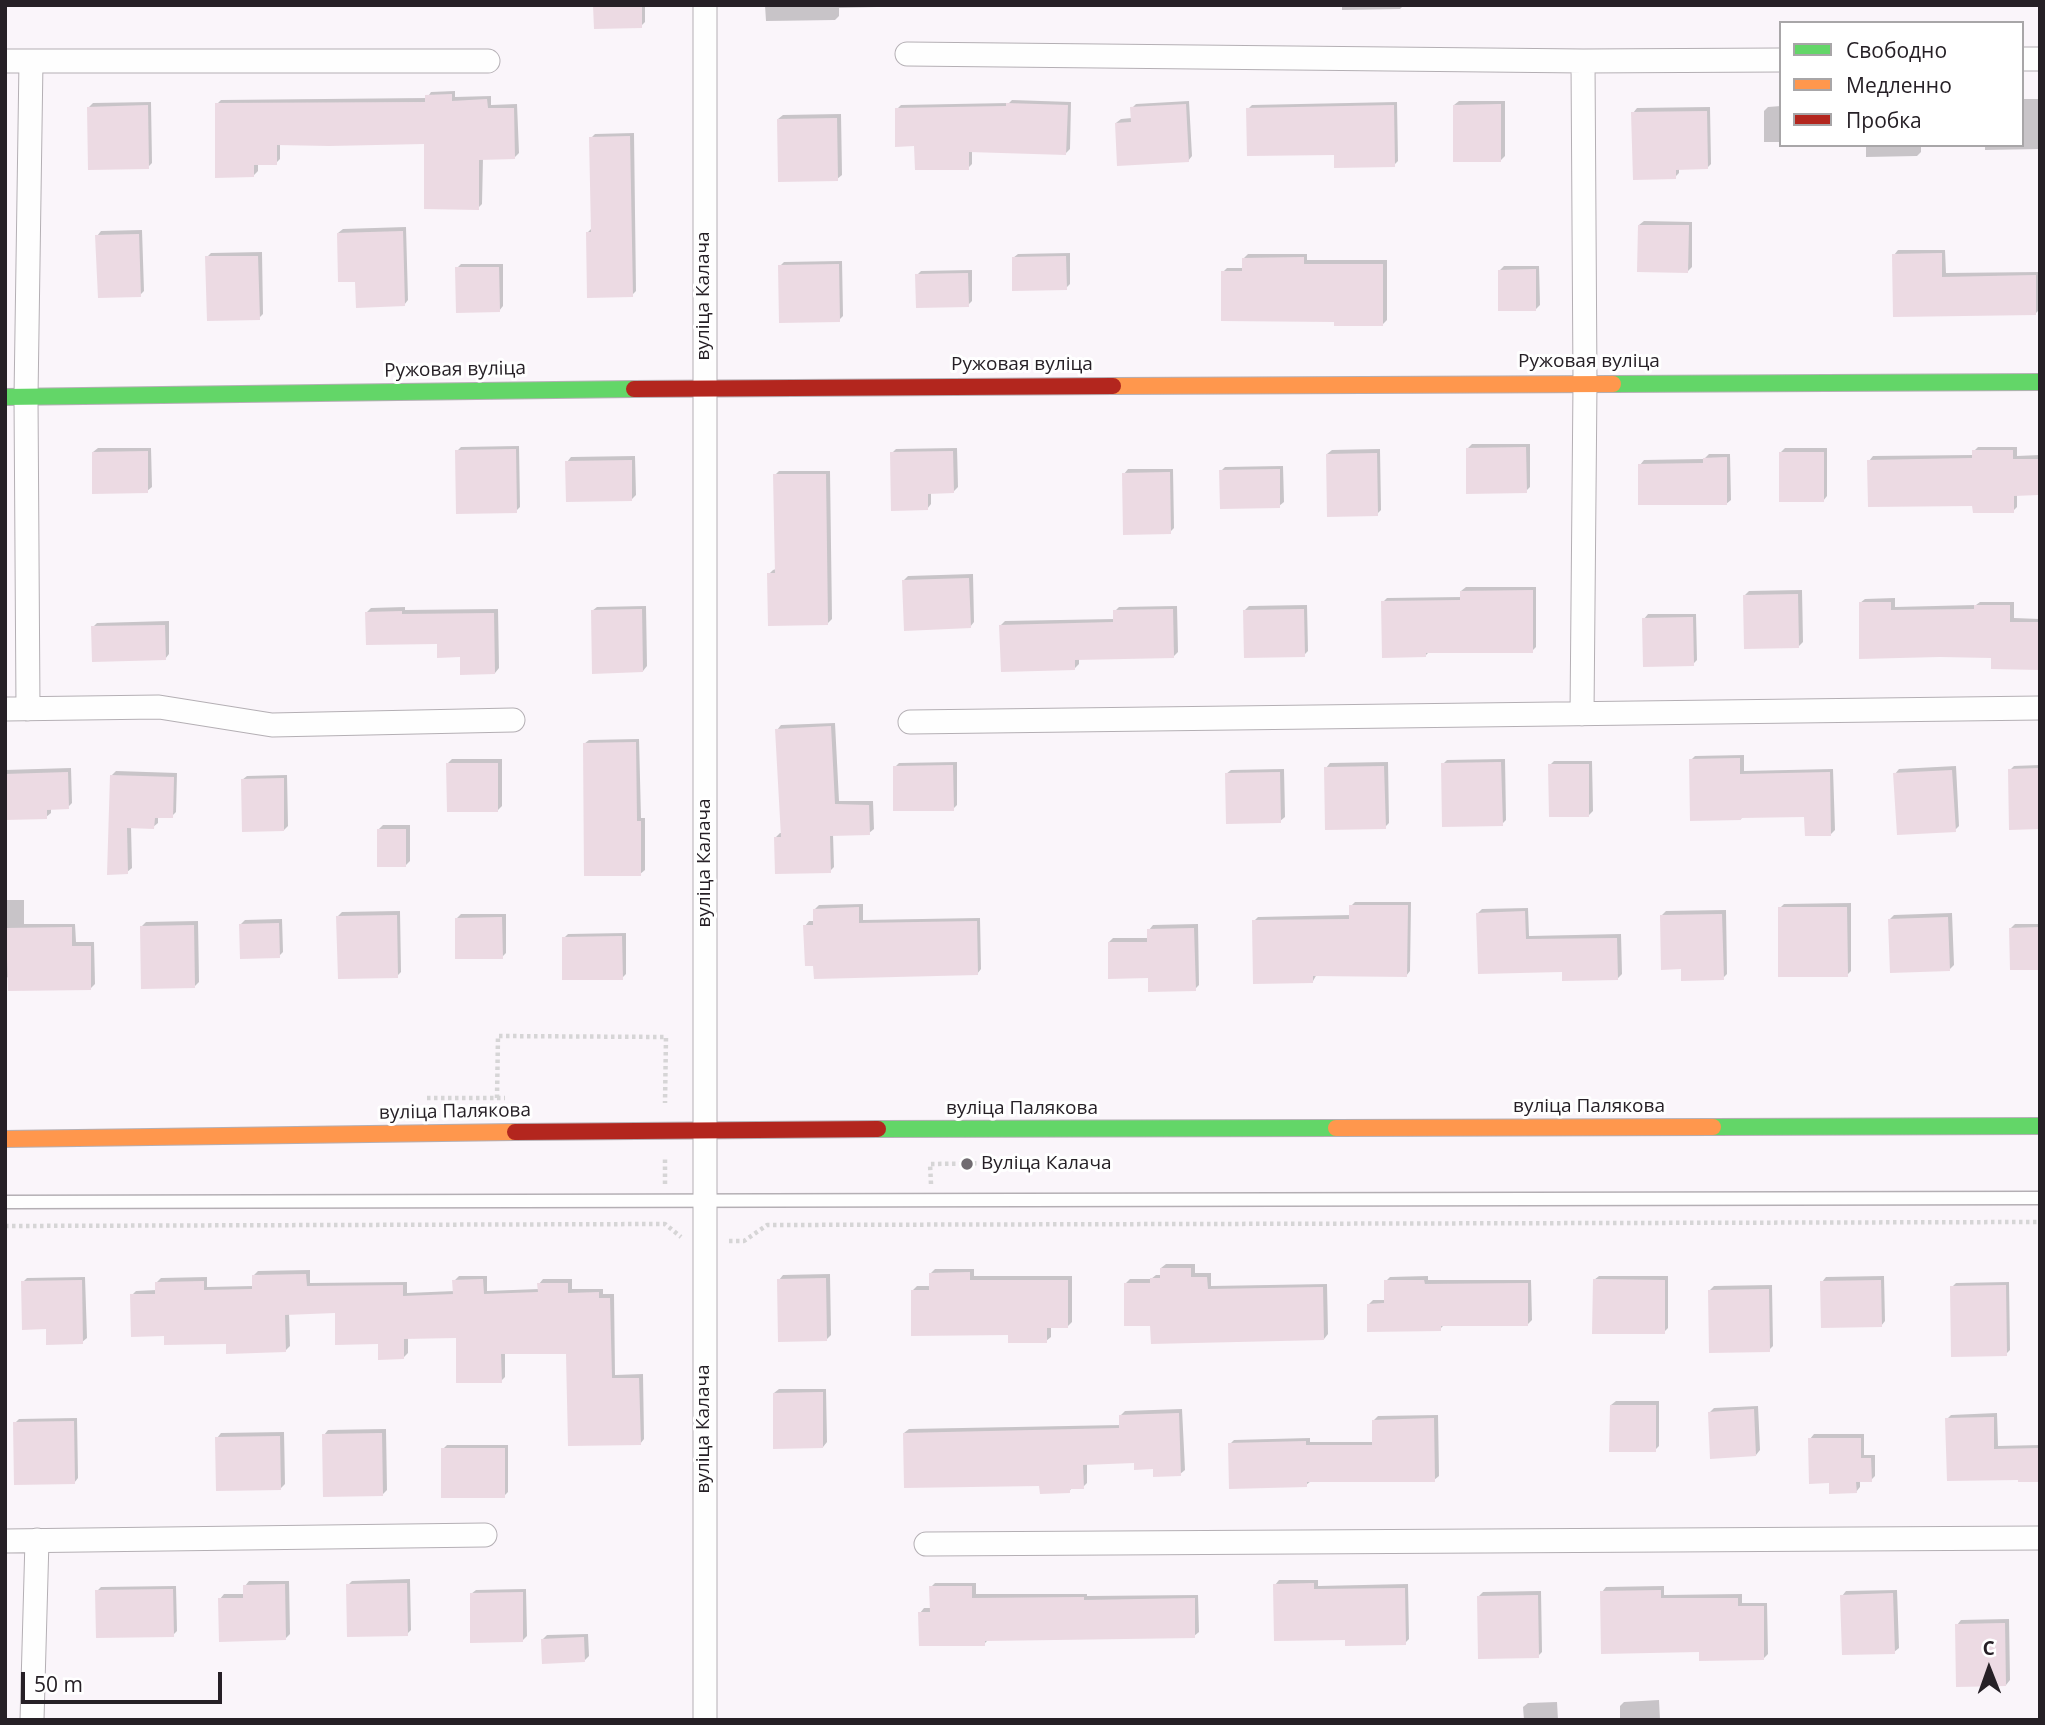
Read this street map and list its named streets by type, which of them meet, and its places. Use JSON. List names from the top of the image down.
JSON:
{
  "streets": {
    "street": ["вуліца Калача", "Ружовая вуліца", "вуліца Палякова"]
  },
  "crossings": [
    ["вуліца Калача", "Ружовая вуліца"],
    ["вуліца Калача", "вуліца Палякова"]
  ],
  "places": ["Вуліца Калача"],
  "legend": ["Свободно", "Медленно", "Пробка"],
  "scale_bar": "50 m",
  "north": "top"
}
